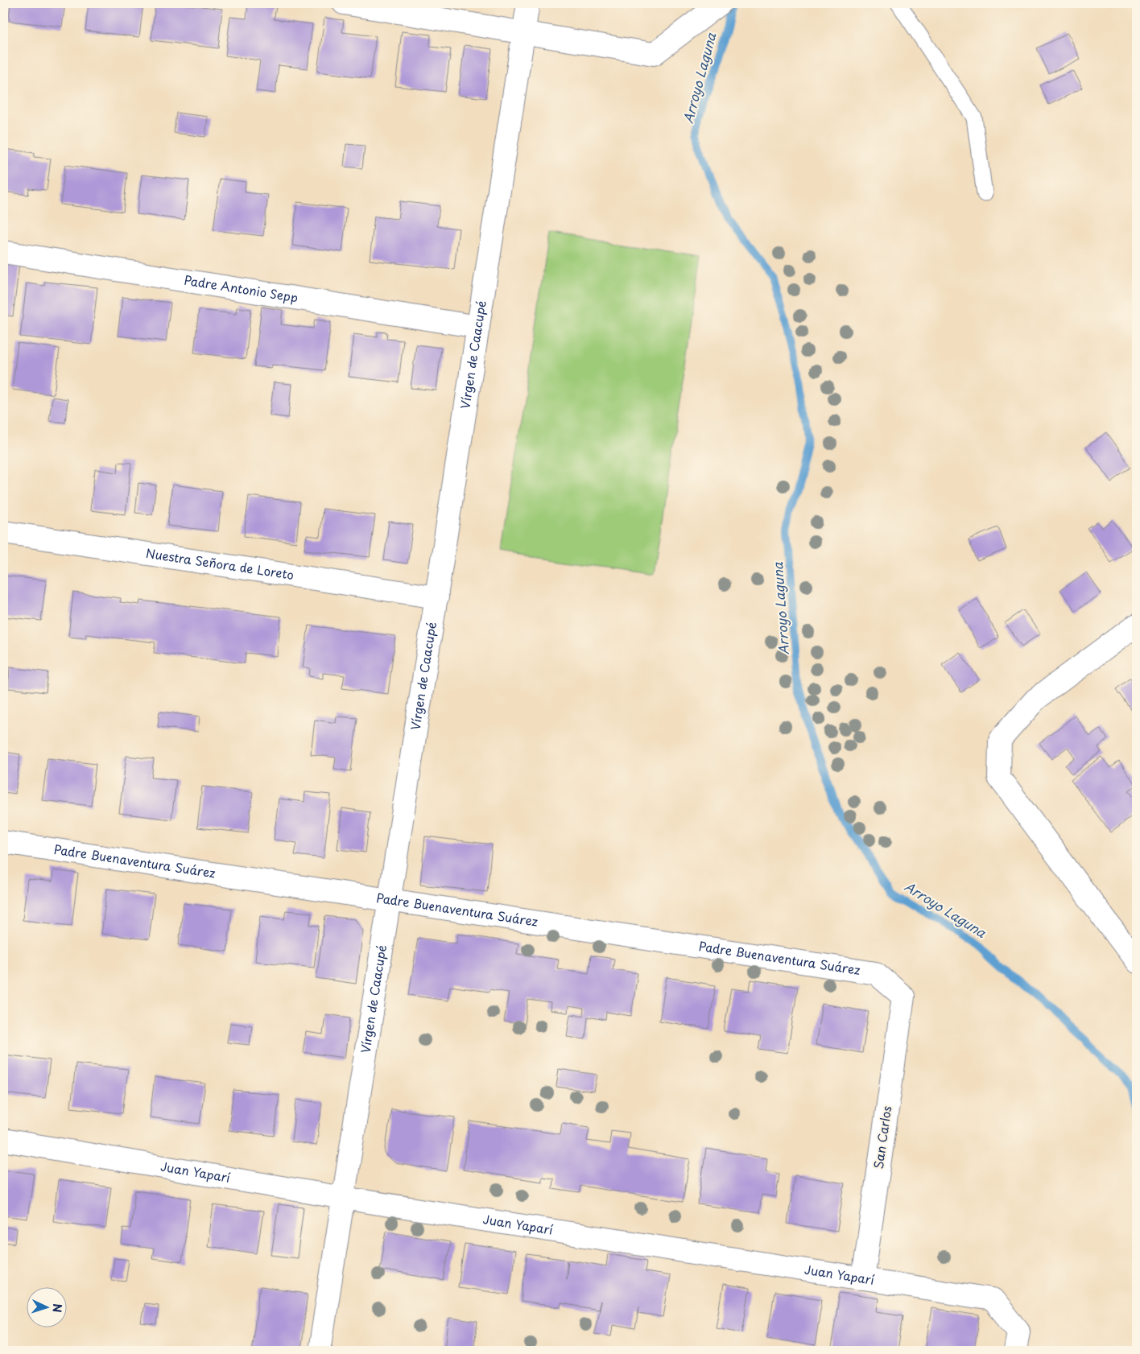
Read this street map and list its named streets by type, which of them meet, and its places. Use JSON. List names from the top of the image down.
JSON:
{
  "streets": {
    "street": [
      "Padre Antonio Sepp",
      "Vírgen de Caacupé",
      "Nuestra Señora de Loreto",
      "Padre Buenaventura Suárez",
      "San Carlos",
      "Juan Yaparí"
    ]
  },
  "crossings": [
    ["Padre Antonio Sepp", "Vírgen de Caacupé"],
    ["Vírgen de Caacupé", "Nuestra Señora de Loreto"],
    ["Vírgen de Caacupé", "Padre Buenaventura Suárez"],
    ["Vírgen de Caacupé", "Juan Yaparí"],
    ["Padre Buenaventura Suárez", "San Carlos"],
    ["San Carlos", "Juan Yaparí"]
  ],
  "water": ["Arroyo Laguna"],
  "north": "right"
}
